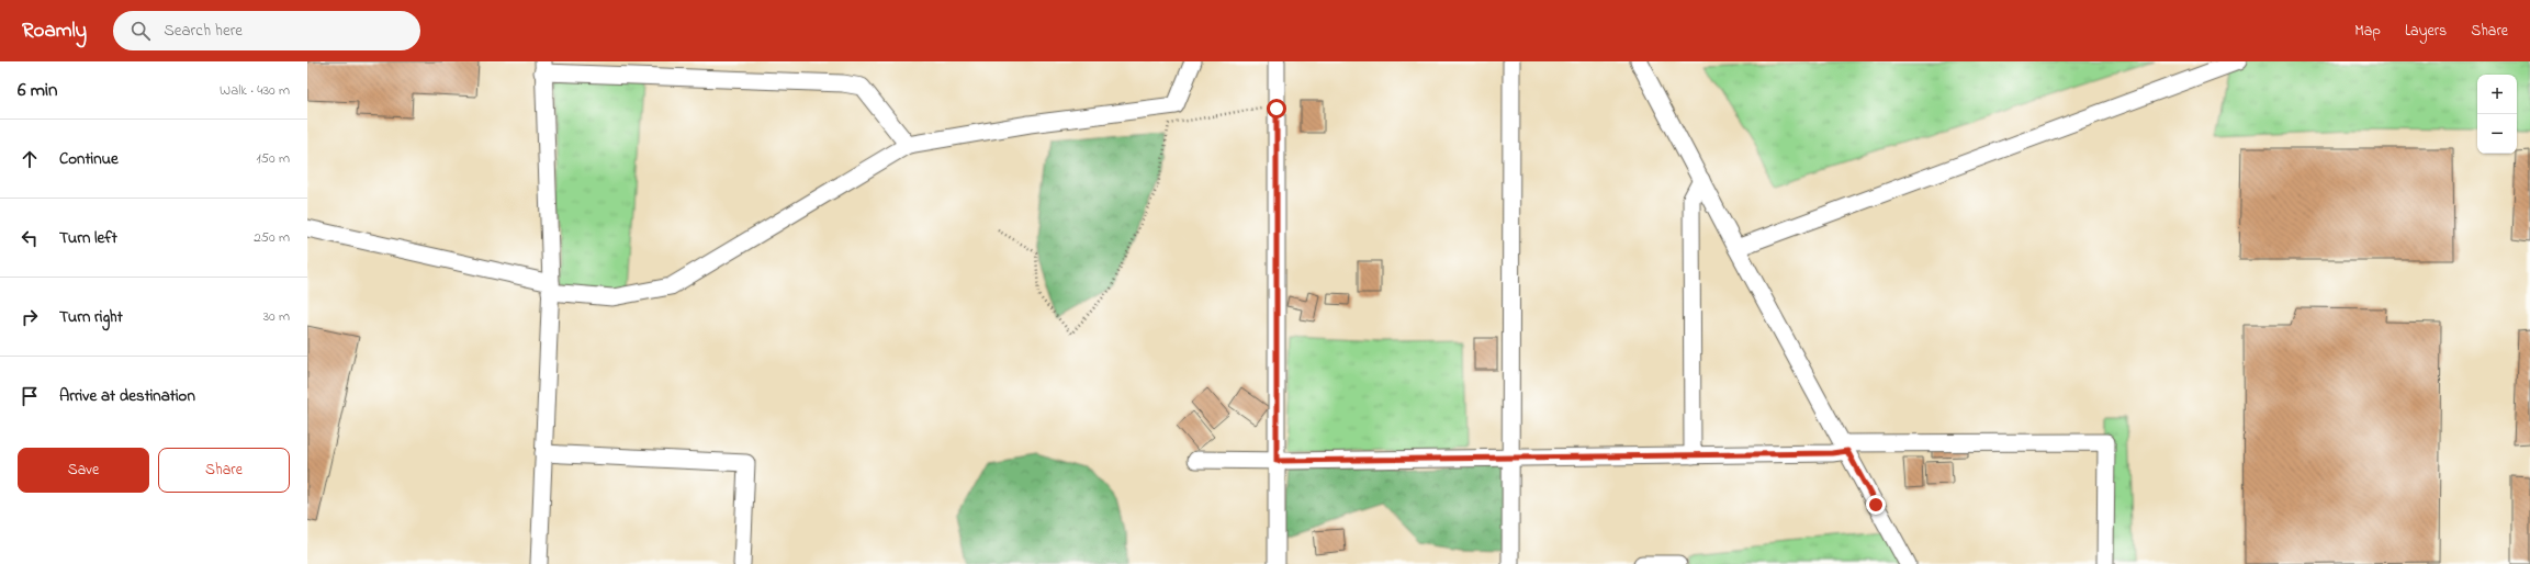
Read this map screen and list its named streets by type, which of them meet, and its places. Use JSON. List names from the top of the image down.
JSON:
{
  "page": {
    "header": "Roamly",
    "search": "Search here",
    "nav": ["Map", "Layers", "Share"],
    "heading": ["6 min", "Walk · 430 m"],
    "map_buttons": ["+", "−"],
    "list": [
      ["Continue", "150 m"],
      ["Turn left", "250 m"],
      ["Turn right", "30 m"],
      "Arrive at destination"
    ],
    "buttons": ["Save", "Share"]
  }
}
